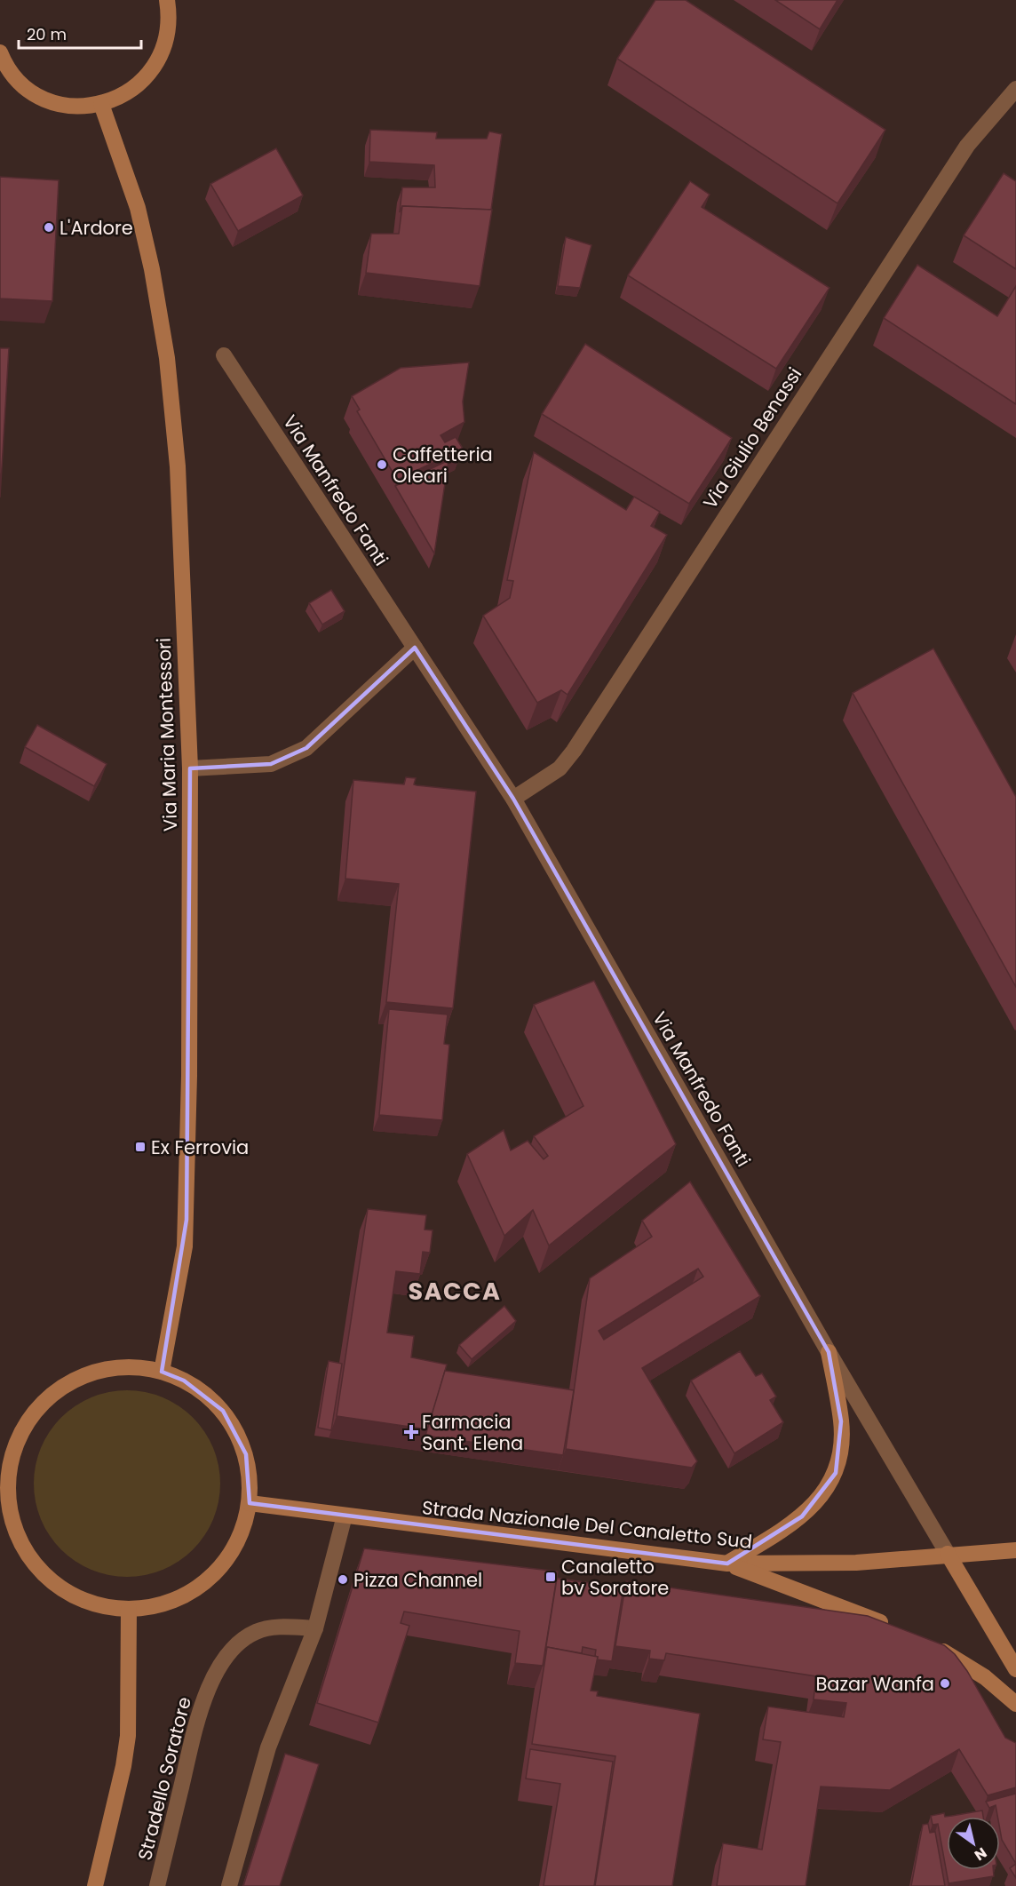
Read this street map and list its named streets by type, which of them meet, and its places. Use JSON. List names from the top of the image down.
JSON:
{
  "streets": {
    "street": [
      "Via Giulio Benassi",
      "Via Manfredo Fanti",
      "Via Maria Montessori",
      "Strada Nazionale Del Canaletto Sud",
      "Stradello Soratore"
    ]
  },
  "crossings": [
    ["Via Giulio Benassi", "Via Manfredo Fanti"],
    ["Via Manfredo Fanti", "Strada Nazionale Del Canaletto Sud"]
  ],
  "districts": ["SACCA"],
  "places": {
    "other": [
      "L'Ardore",
      "Caffetteria Oleari",
      "Pizza Channel",
      "Bazar Wanfa"
    ],
    "transit": ["Ex Ferrovia", "Canaletto bv Soratore"],
    "health": ["Farmacia Sant. Elena"]
  },
  "scale_bar": "20 m",
  "north": "bottom right"
}
